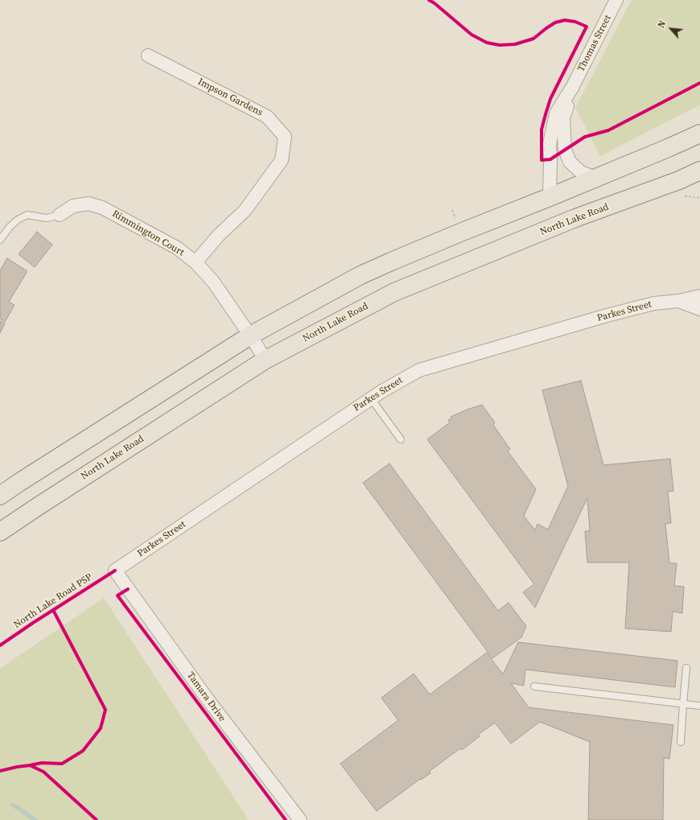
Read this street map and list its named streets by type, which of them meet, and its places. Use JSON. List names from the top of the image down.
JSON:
{
  "streets": {
    "main road": ["North Lake Road"],
    "street": [
      "Thomas Street",
      "Impson Gardens",
      "Rimmington Court",
      "Parkes Street",
      "Tamara Drive"
    ],
    "cycle path": ["North Lake Road PSP"]
  },
  "crossings": [
    ["Impson Gardens", "Rimmington Court"],
    ["North Lake Road", "Rimmington Court"],
    ["Parkes Street", "Tamara Drive"]
  ],
  "north": "top left"
}
